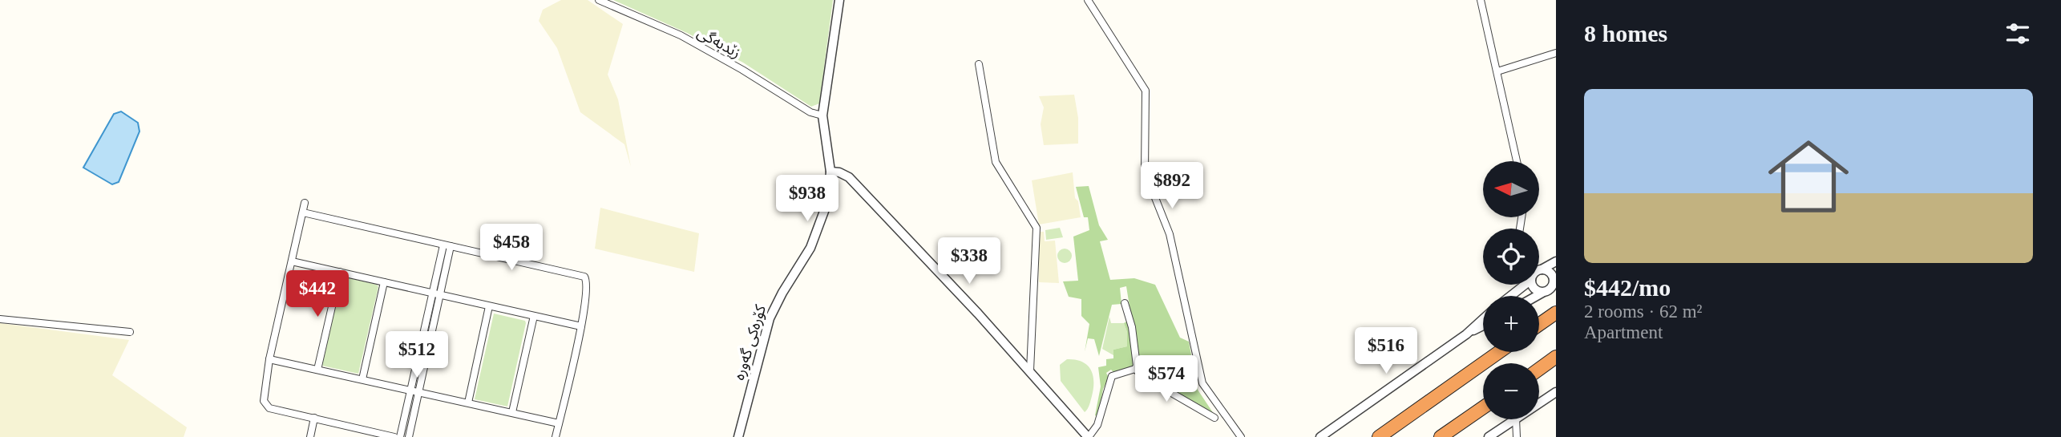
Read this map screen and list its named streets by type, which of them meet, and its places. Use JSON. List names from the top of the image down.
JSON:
{
  "streets": {
    "street": ["زێدبەگی", "کۆرەکی گەورە"]
  },
  "crossings": [
    ["زێدبەگی", "کۆرەکی گەورە"]
  ],
  "north": "left",
  "page": {
    "heading": "8 homes",
    "list": [
      {
        "name": "$442/mo",
        "note": "2 rooms · 62 m² · Apartment"
      }
    ],
    "map_buttons": ["+", "−"],
    "price": [
      "$892",
      "$938",
      "$458",
      "$338",
      "$442",
      "$516",
      "$512",
      "$574"
    ]
  }
}
